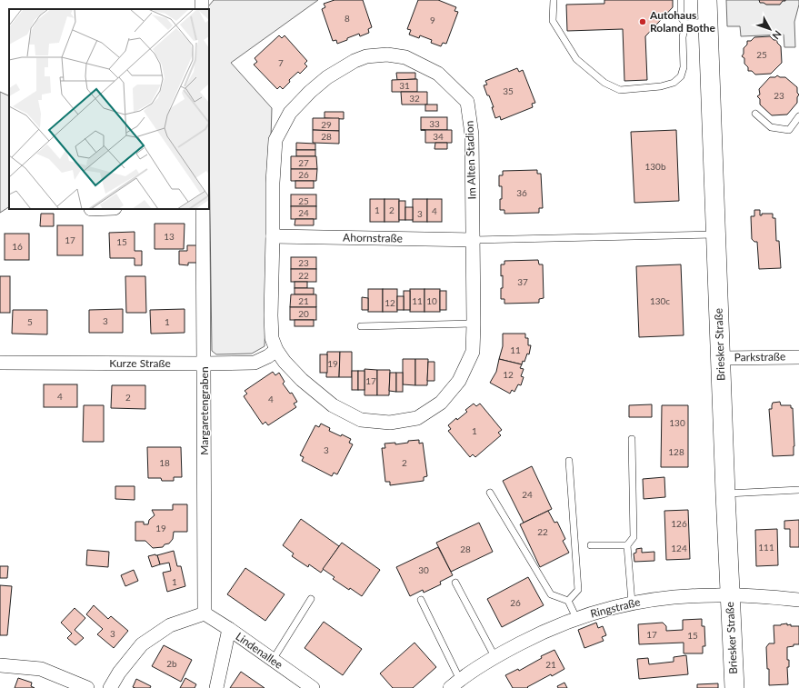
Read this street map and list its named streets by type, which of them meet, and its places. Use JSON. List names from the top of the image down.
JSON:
{
  "streets": {
    "main road": ["Briesker Straße"],
    "street": [
      "Im Alten Stadion",
      "Ahornstraße",
      "Parkstraße",
      "Kurze Straße",
      "Margaretengraben",
      "Ringstraße",
      "Lindenallee"
    ]
  },
  "crossings": [
    ["Im Alten Stadion", "Ahornstraße"],
    ["Im Alten Stadion", "Kurze Straße"],
    ["Briesker Straße", "Parkstraße"],
    ["Briesker Straße", "Ringstraße"],
    ["Kurze Straße", "Margaretengraben"],
    ["Margaretengraben", "Lindenallee"]
  ],
  "places": ["Autohaus Roland Bothe"],
  "house_numbers": [
    "8",
    "9",
    "25",
    "7",
    "31",
    "35",
    "23",
    "32",
    "33",
    "29",
    "28",
    "34",
    "27",
    "130b",
    "26",
    "36",
    "25",
    "1",
    "2",
    "4",
    "24",
    "3",
    "13",
    "17",
    "15",
    "16",
    "23",
    "22",
    "37",
    "21",
    "11",
    "10",
    "130c",
    "12",
    "20",
    "3",
    "5",
    "1",
    "11",
    "19",
    "12",
    "17",
    "4",
    "2",
    "4",
    "130",
    "1",
    "3",
    "128",
    "18",
    "2",
    "24",
    "126",
    "19",
    "22",
    "111",
    "124",
    "28",
    "30",
    "1",
    "26",
    "3",
    "17",
    "15",
    "2b",
    "21"
  ],
  "north": "bottom right"
}
